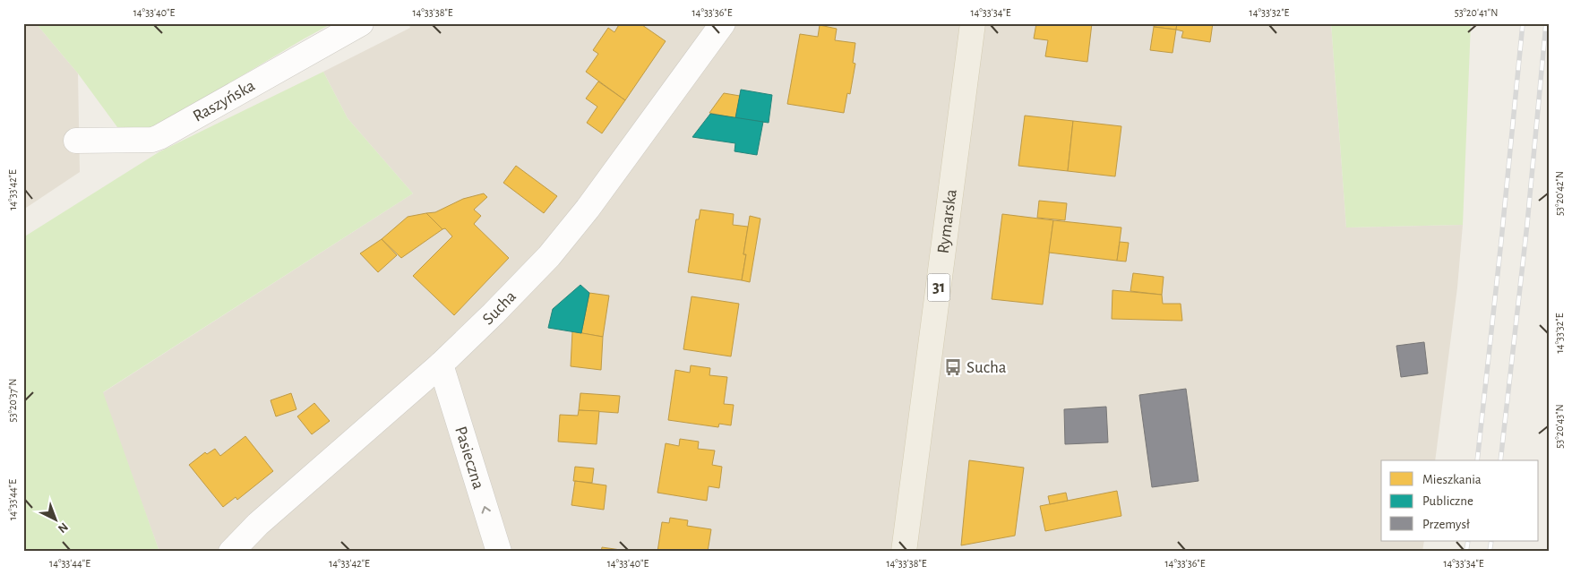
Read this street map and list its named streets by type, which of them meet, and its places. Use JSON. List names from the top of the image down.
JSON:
{
  "streets": {
    "main road": ["Rymarska", "31"],
    "street": ["Raszyńska", "Sucha", "Pasieczna"]
  },
  "crossings": [
    ["Sucha", "Pasieczna"]
  ],
  "one_way": ["Pasieczna"],
  "places": {
    "bus stop": ["Sucha"]
  },
  "legend": ["Mieszkania", "Publiczne", "Przemysł"],
  "north": "bottom right",
  "coordinates": [
    "14°33'40\"E",
    "14°33'38\"E",
    "14°33'36\"E",
    "14°33'34\"E",
    "14°33'32\"E",
    "53°20'41\"N",
    "14°33'42\"E",
    "53°20'42\"N",
    "53°20'37\"N",
    "53°20'43\"N",
    "14°33'44\"E"
  ]
}
